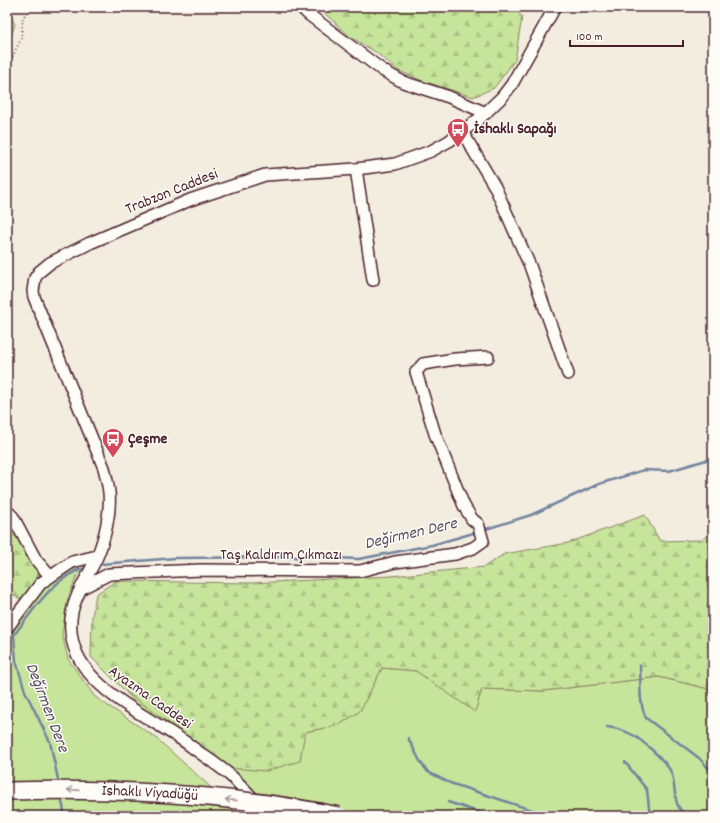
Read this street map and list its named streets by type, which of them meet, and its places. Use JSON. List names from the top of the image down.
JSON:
{
  "streets": {
    "highway": ["İshaklı Viyadüğü"],
    "street": ["Trabzon Caddesi", "Taş Kaldırım Çıkmazı", "Ayazma Caddesi"]
  },
  "crossings": [
    ["Trabzon Caddesi", "Ayazma Caddesi"],
    ["Taş Kaldırım Çıkmazı", "Ayazma Caddesi"]
  ],
  "one_way": ["İshaklı Viyadüğü"],
  "water": ["Değirmen Dere"],
  "places": {
    "bus stop": ["İshaklı Sapağı", "Çeşme"]
  },
  "scale_bar": "100 m"
}
